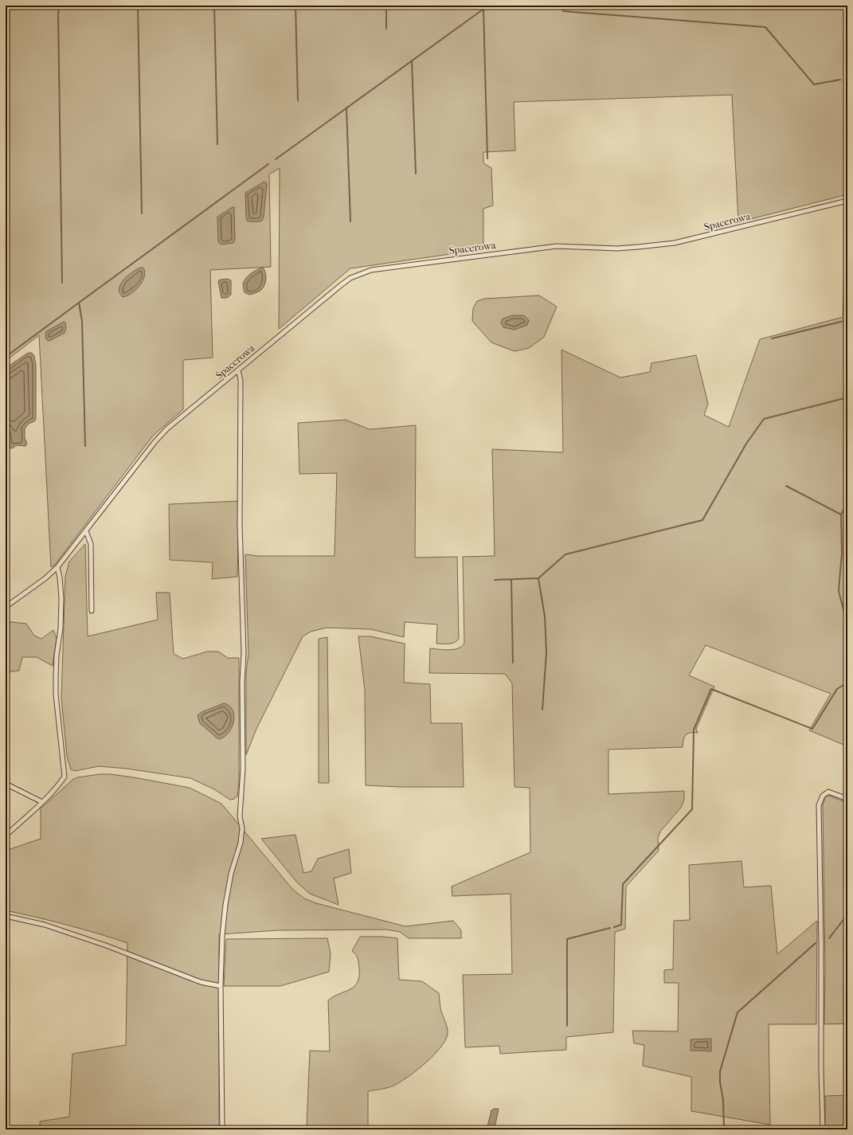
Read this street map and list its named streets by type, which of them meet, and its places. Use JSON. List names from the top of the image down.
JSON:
{
  "streets": {
    "street": ["Spacerowa"]
  }
}
